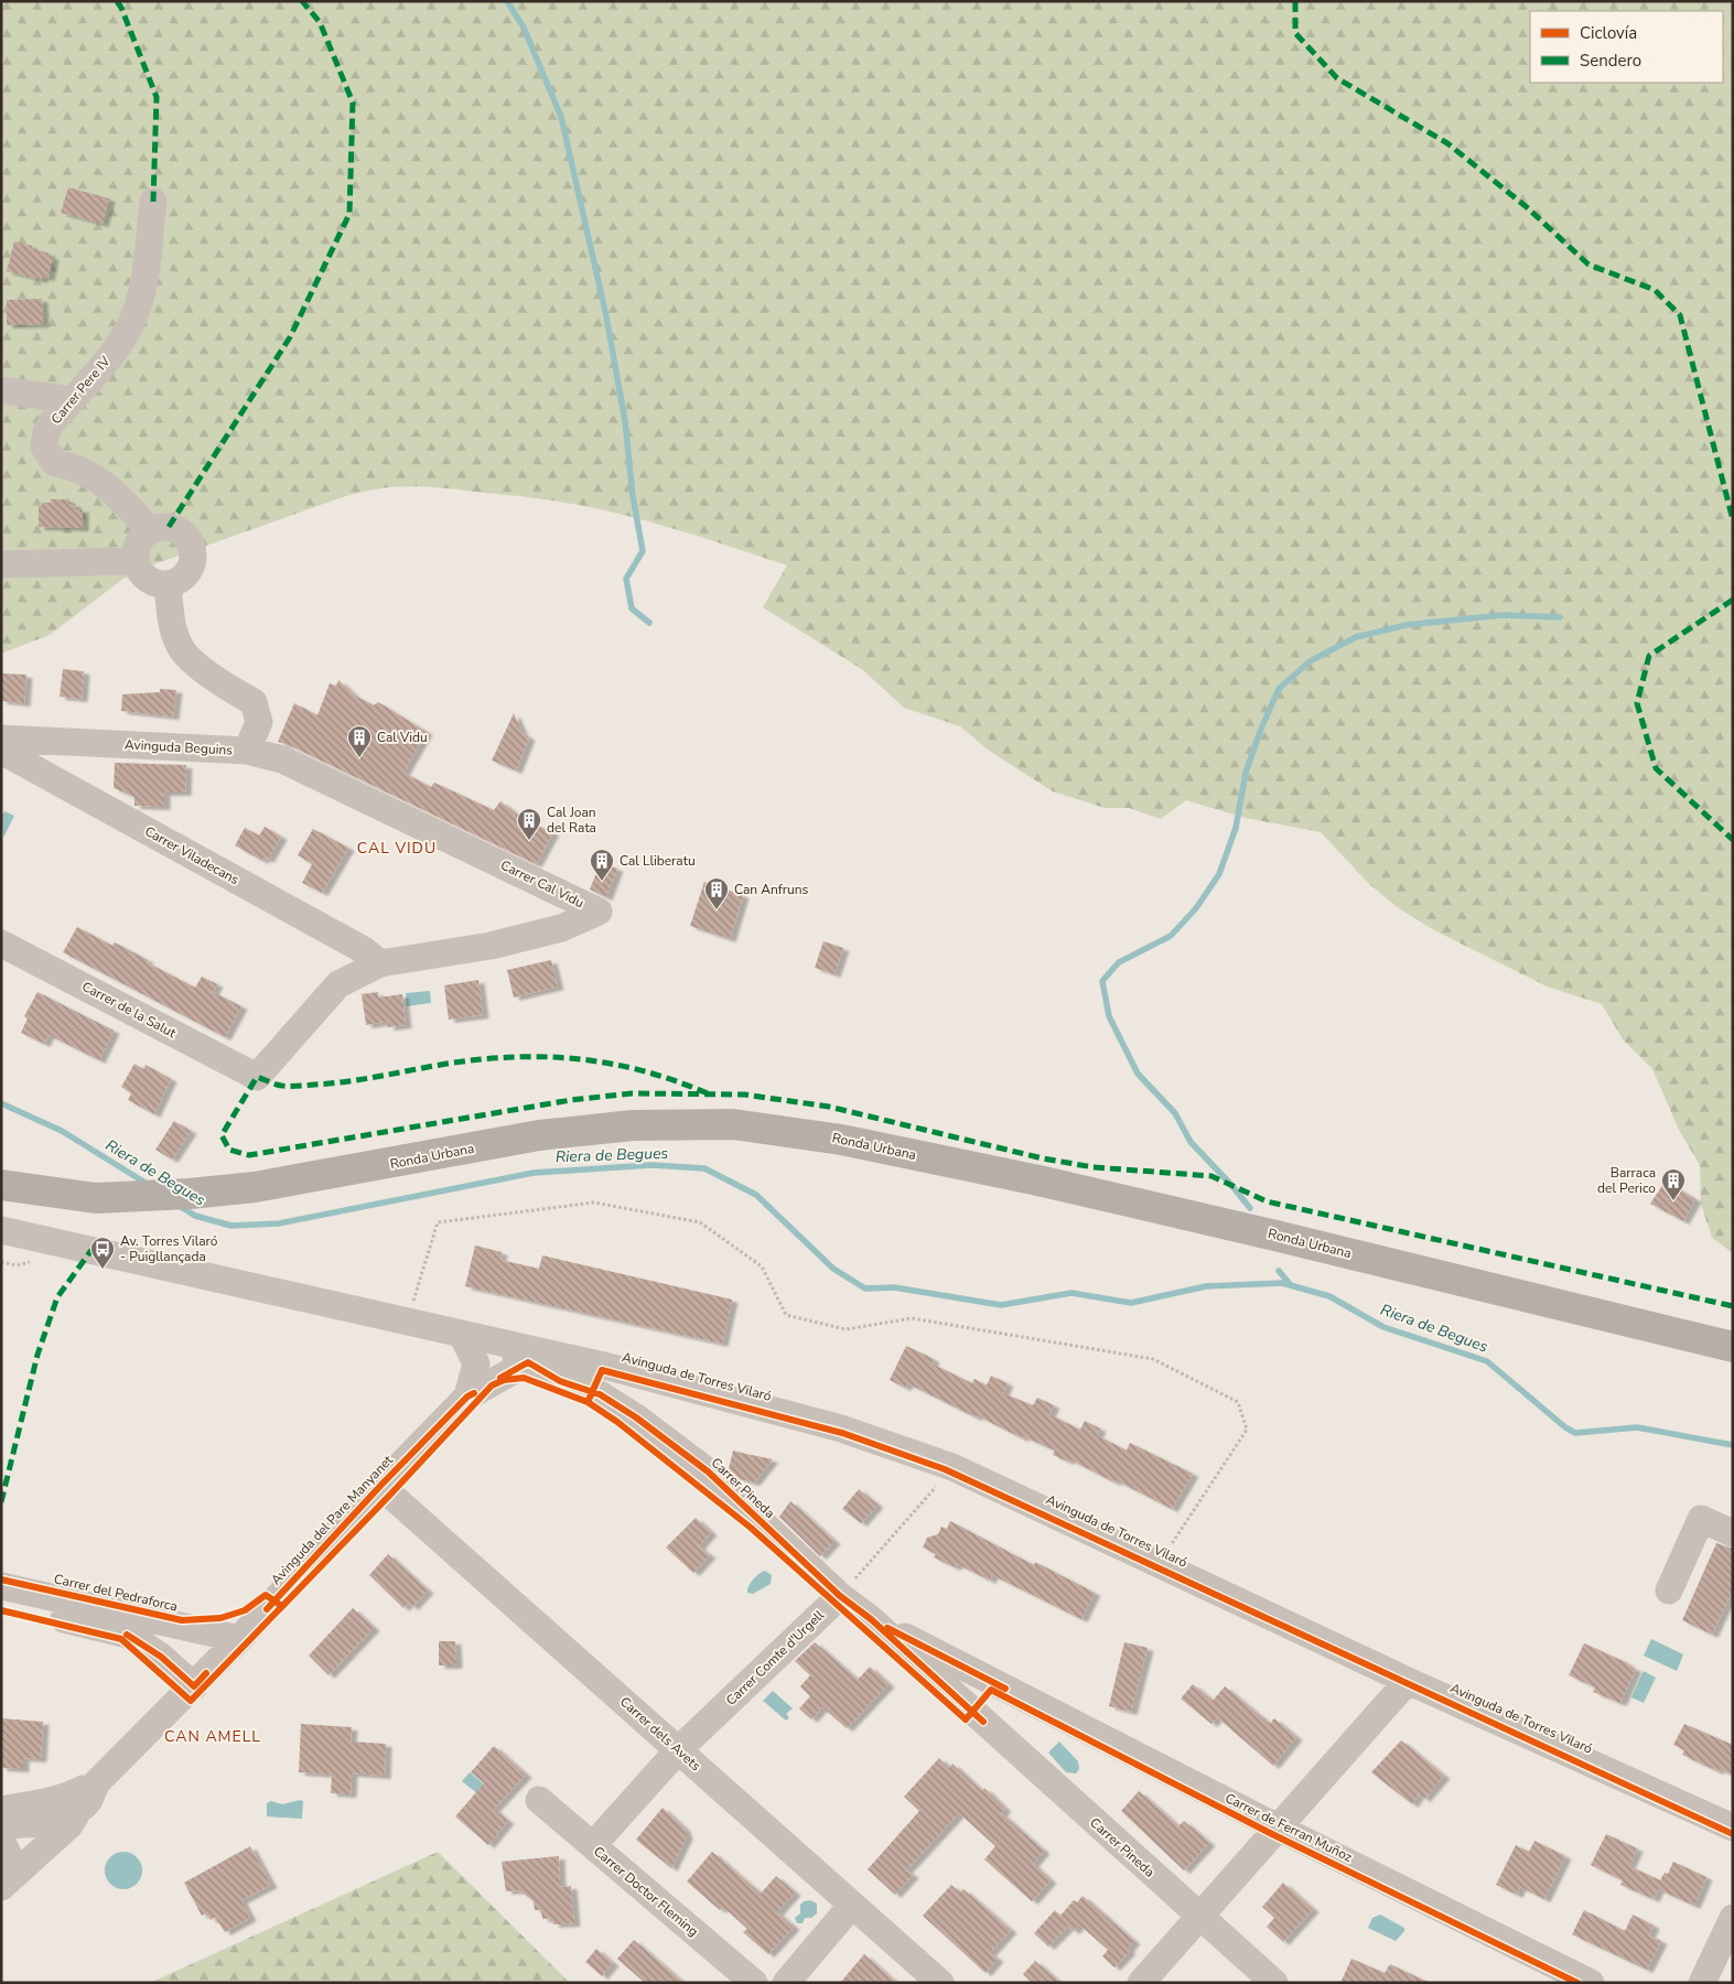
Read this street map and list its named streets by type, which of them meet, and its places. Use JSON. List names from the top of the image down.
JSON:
{
  "streets": {
    "main road": ["Ronda Urbana"],
    "street": [
      "Carrer Pere IV",
      "Avinguda Beguins",
      "Carrer Viladecans",
      "Carrer Cal Vidu",
      "Carrer de la Salut",
      "Avinguda de Torres Vilaró",
      "Carrer Pineda",
      "Avinguda del Pare Manyanet",
      "Carrer del Pedraforca",
      "Carrer Comte d'Urgell",
      "Carrer dels Avets",
      "Carrer de Ferran Muñoz",
      "Carrer Doctor Fleming"
    ]
  },
  "crossings": [
    ["Carrer Pere IV", "Avinguda Beguins"],
    ["Avinguda Beguins", "Carrer Cal Vidu"],
    ["Carrer Viladecans", "Carrer Cal Vidu"],
    ["Carrer Cal Vidu", "Carrer de la Salut"],
    ["Avinguda de Torres Vilaró", "Carrer Pineda"],
    ["Avinguda de Torres Vilaró", "Avinguda del Pare Manyanet"],
    ["Carrer Pineda", "Avinguda del Pare Manyanet"],
    ["Carrer Pineda", "Carrer Comte d'Urgell"],
    ["Carrer Pineda", "Carrer de Ferran Muñoz"],
    ["Avinguda del Pare Manyanet", "Carrer del Pedraforca"],
    ["Avinguda del Pare Manyanet", "Carrer dels Avets"],
    ["Carrer Comte d'Urgell", "Carrer dels Avets"],
    ["Carrer Comte d'Urgell", "Carrer Doctor Fleming"]
  ],
  "districts": ["CAL VIDU", "CAN AMELL"],
  "water": ["Riera de Begues"],
  "places": {
    "building": [
      "Cal Vidu",
      "Cal Joan del Rata",
      "Cal Lliberatu",
      "Can Anfruns",
      "Barraca del Perico"
    ],
    "bus stop": ["Av. Torres Vilaró - Puigllançada"]
  },
  "legend": ["Ciclovía", "Sendero"]
}
